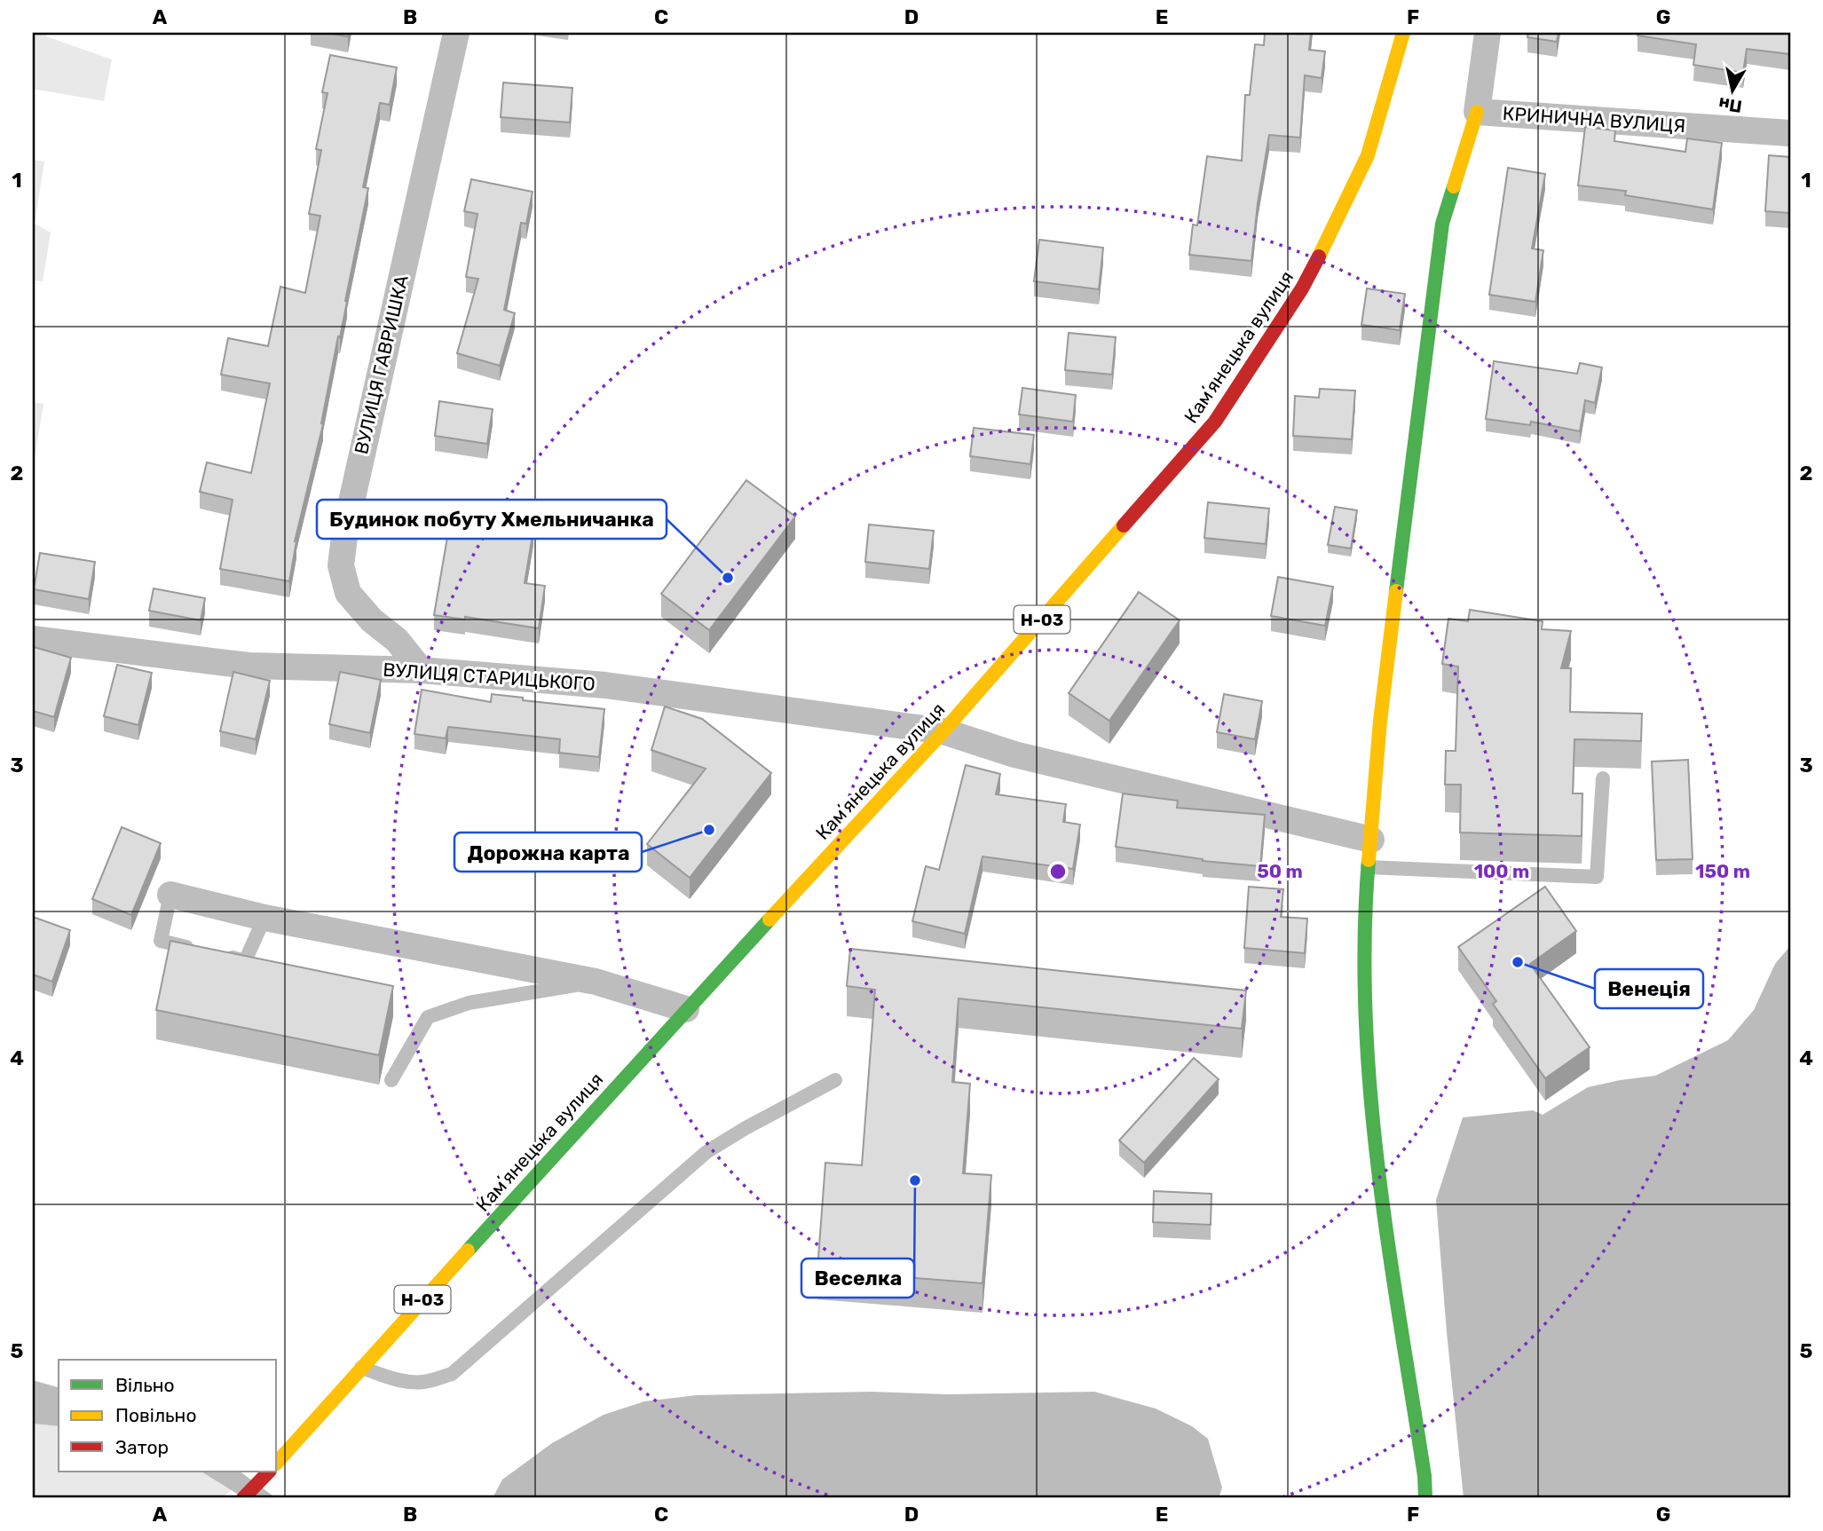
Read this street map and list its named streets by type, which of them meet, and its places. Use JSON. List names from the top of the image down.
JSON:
{
  "streets": {
    "main road": ["Камʼянецька вулиця", "Н-03"],
    "street": ["КРИНИЧНА ВУЛИЦЯ", "ВУЛИЦЯ ГАВРИШКА", "ВУЛИЦЯ СТАРИЦЬКОГО"]
  },
  "crossings": [
    ["Камʼянецька вулиця", "ВУЛИЦЯ СТАРИЦЬКОГО"],
    ["ВУЛИЦЯ ГАВРИШКА", "ВУЛИЦЯ СТАРИЦЬКОГО"]
  ],
  "places": [
    "Будинок побуту Хмельничанка",
    "Дорожна карта",
    "Венеція",
    "Веселка"
  ],
  "legend": ["Вільно", "Повільно", "Затор"],
  "north": "bottom",
  "grid": {
    "columns": [
      "A",
      "B",
      "C",
      "D",
      "E",
      "F",
      "G"
    ],
    "rows": [
      "1",
      "2",
      "3",
      "4",
      "5"
    ]
  },
  "rings": ["50 m", "100 m", "150 m"]
}
